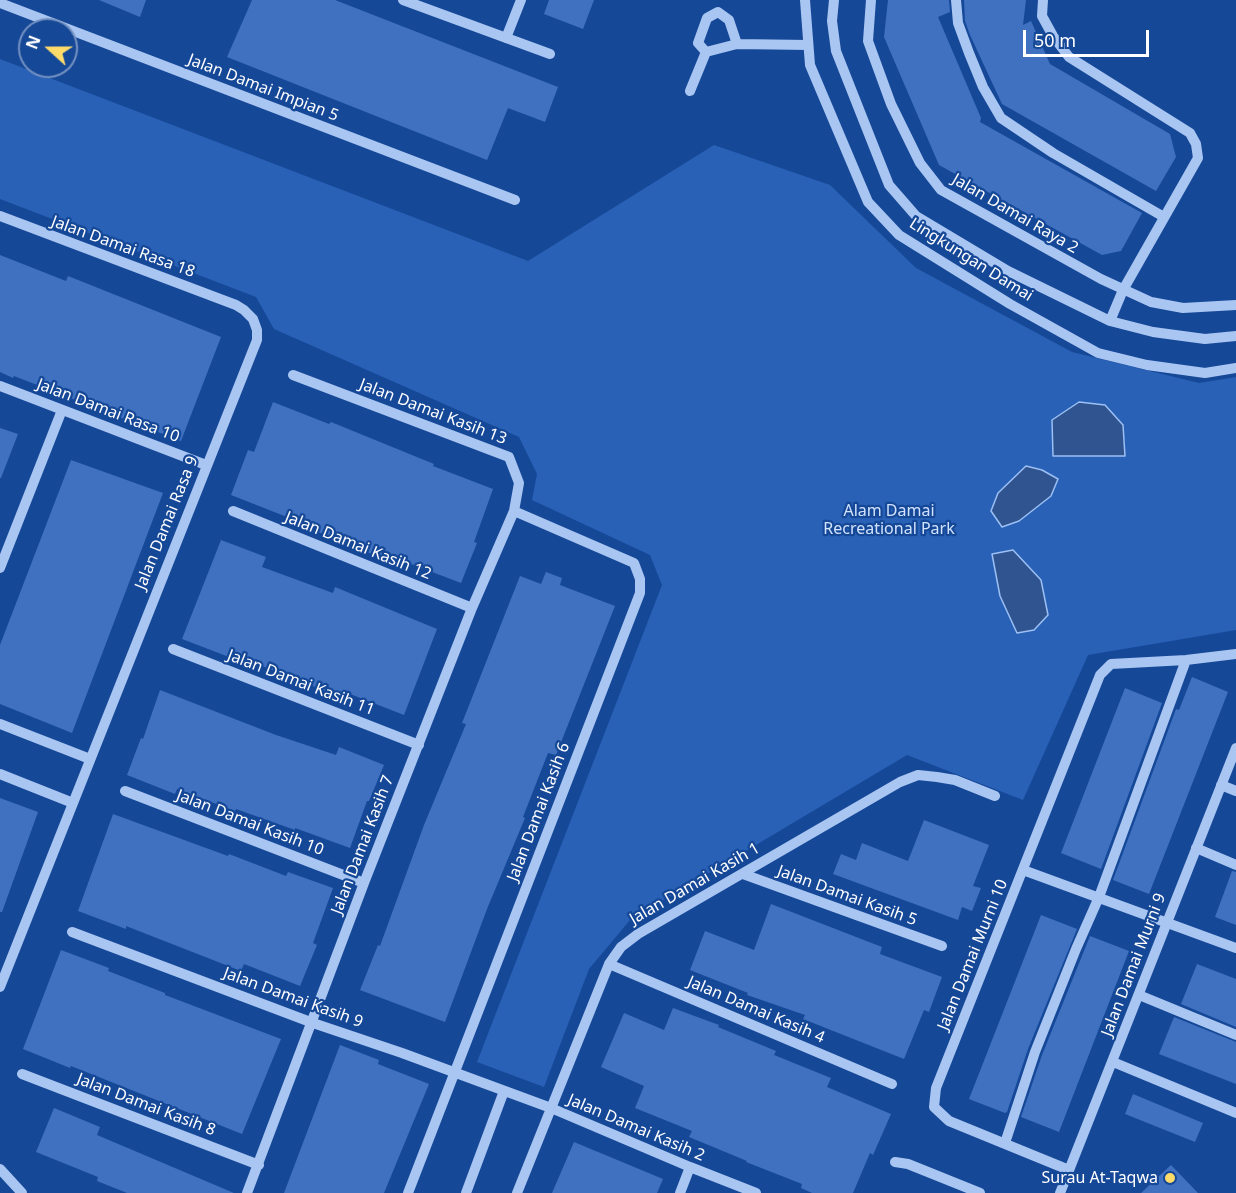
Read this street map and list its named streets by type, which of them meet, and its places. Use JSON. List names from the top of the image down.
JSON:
{
  "streets": {
    "street": [
      "Jalan Damai Impian 5",
      "Jalan Damai Raya 2",
      "Jalan Damai Rasa 18",
      "Lingkungan Damai",
      "Jalan Damai Rasa 10",
      "Jalan Damai Kasih 13",
      "Jalan Damai Rasa 9",
      "Jalan Damai Kasih 12",
      "Jalan Damai Kasih 11",
      "Jalan Damai Kasih 6",
      "Jalan Damai Kasih 10",
      "Jalan Damai Kasih 7",
      "Jalan Damai Kasih 1",
      "Jalan Damai Kasih 5",
      "Jalan Damai Murni 10",
      "Jalan Damai Murni 9",
      "Jalan Damai Kasih 9",
      "Jalan Damai Kasih 4",
      "Jalan Damai Kasih 8",
      "Jalan Damai Kasih 2"
    ]
  },
  "crossings": [
    ["Jalan Damai Rasa 18", "Jalan Damai Rasa 9"],
    ["Jalan Damai Rasa 10", "Jalan Damai Rasa 9"],
    ["Jalan Damai Kasih 13", "Jalan Damai Kasih 6"],
    ["Jalan Damai Kasih 13", "Jalan Damai Kasih 7"],
    ["Jalan Damai Kasih 12", "Jalan Damai Kasih 7"],
    ["Jalan Damai Kasih 11", "Jalan Damai Kasih 7"],
    ["Jalan Damai Kasih 6", "Jalan Damai Kasih 7"],
    ["Jalan Damai Kasih 6", "Jalan Damai Kasih 9"],
    ["Jalan Damai Kasih 10", "Jalan Damai Kasih 7"],
    ["Jalan Damai Kasih 7", "Jalan Damai Kasih 9"],
    ["Jalan Damai Kasih 7", "Jalan Damai Kasih 8"],
    ["Jalan Damai Kasih 1", "Jalan Damai Kasih 5"],
    ["Jalan Damai Kasih 1", "Jalan Damai Kasih 4"],
    ["Jalan Damai Kasih 1", "Jalan Damai Kasih 2"],
    ["Jalan Damai Murni 10", "Jalan Damai Murni 9"],
    ["Jalan Damai Kasih 9", "Jalan Damai Kasih 2"]
  ],
  "parks": ["Alam Damai Recreational Park"],
  "places": ["Surau At-Taqwa"],
  "scale_bar": "50 m",
  "north": "left"
}
